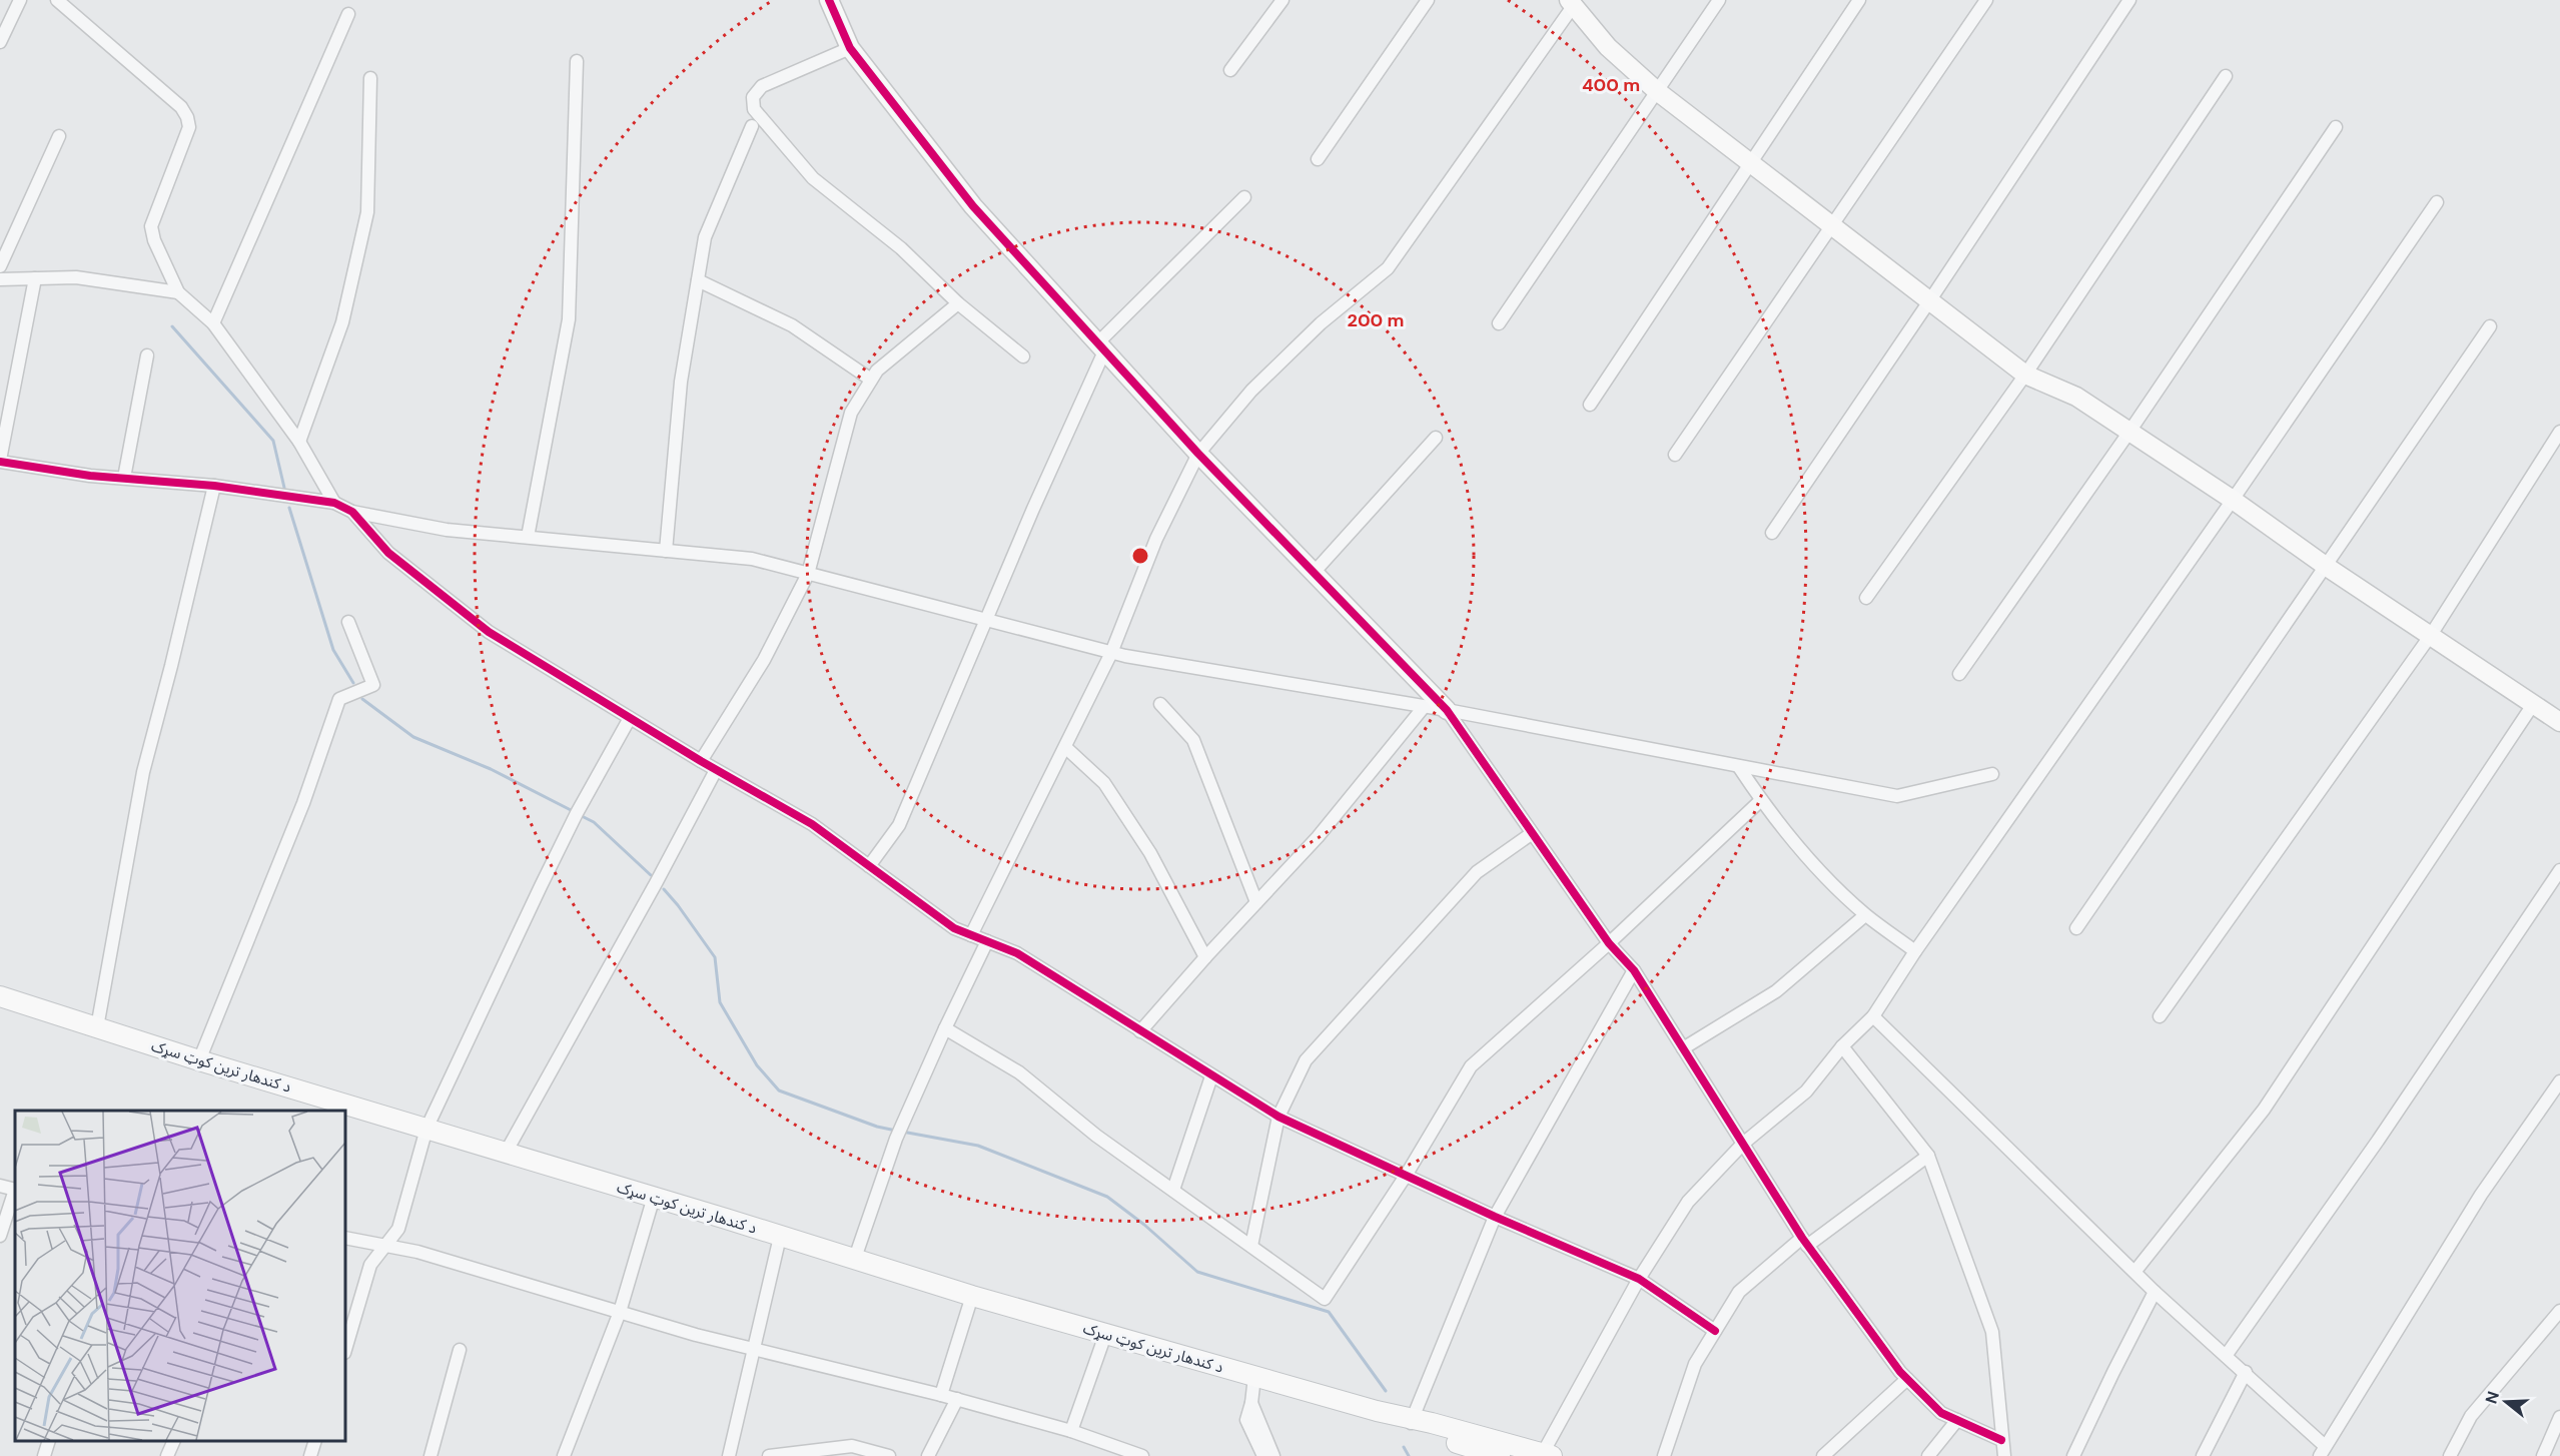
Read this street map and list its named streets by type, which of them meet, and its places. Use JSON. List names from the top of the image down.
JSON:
{
  "streets": {
    "main road": ["د کندهار ترين کوټ سړک"]
  },
  "north": "left",
  "rings": ["400 m", "200 m"]
}
